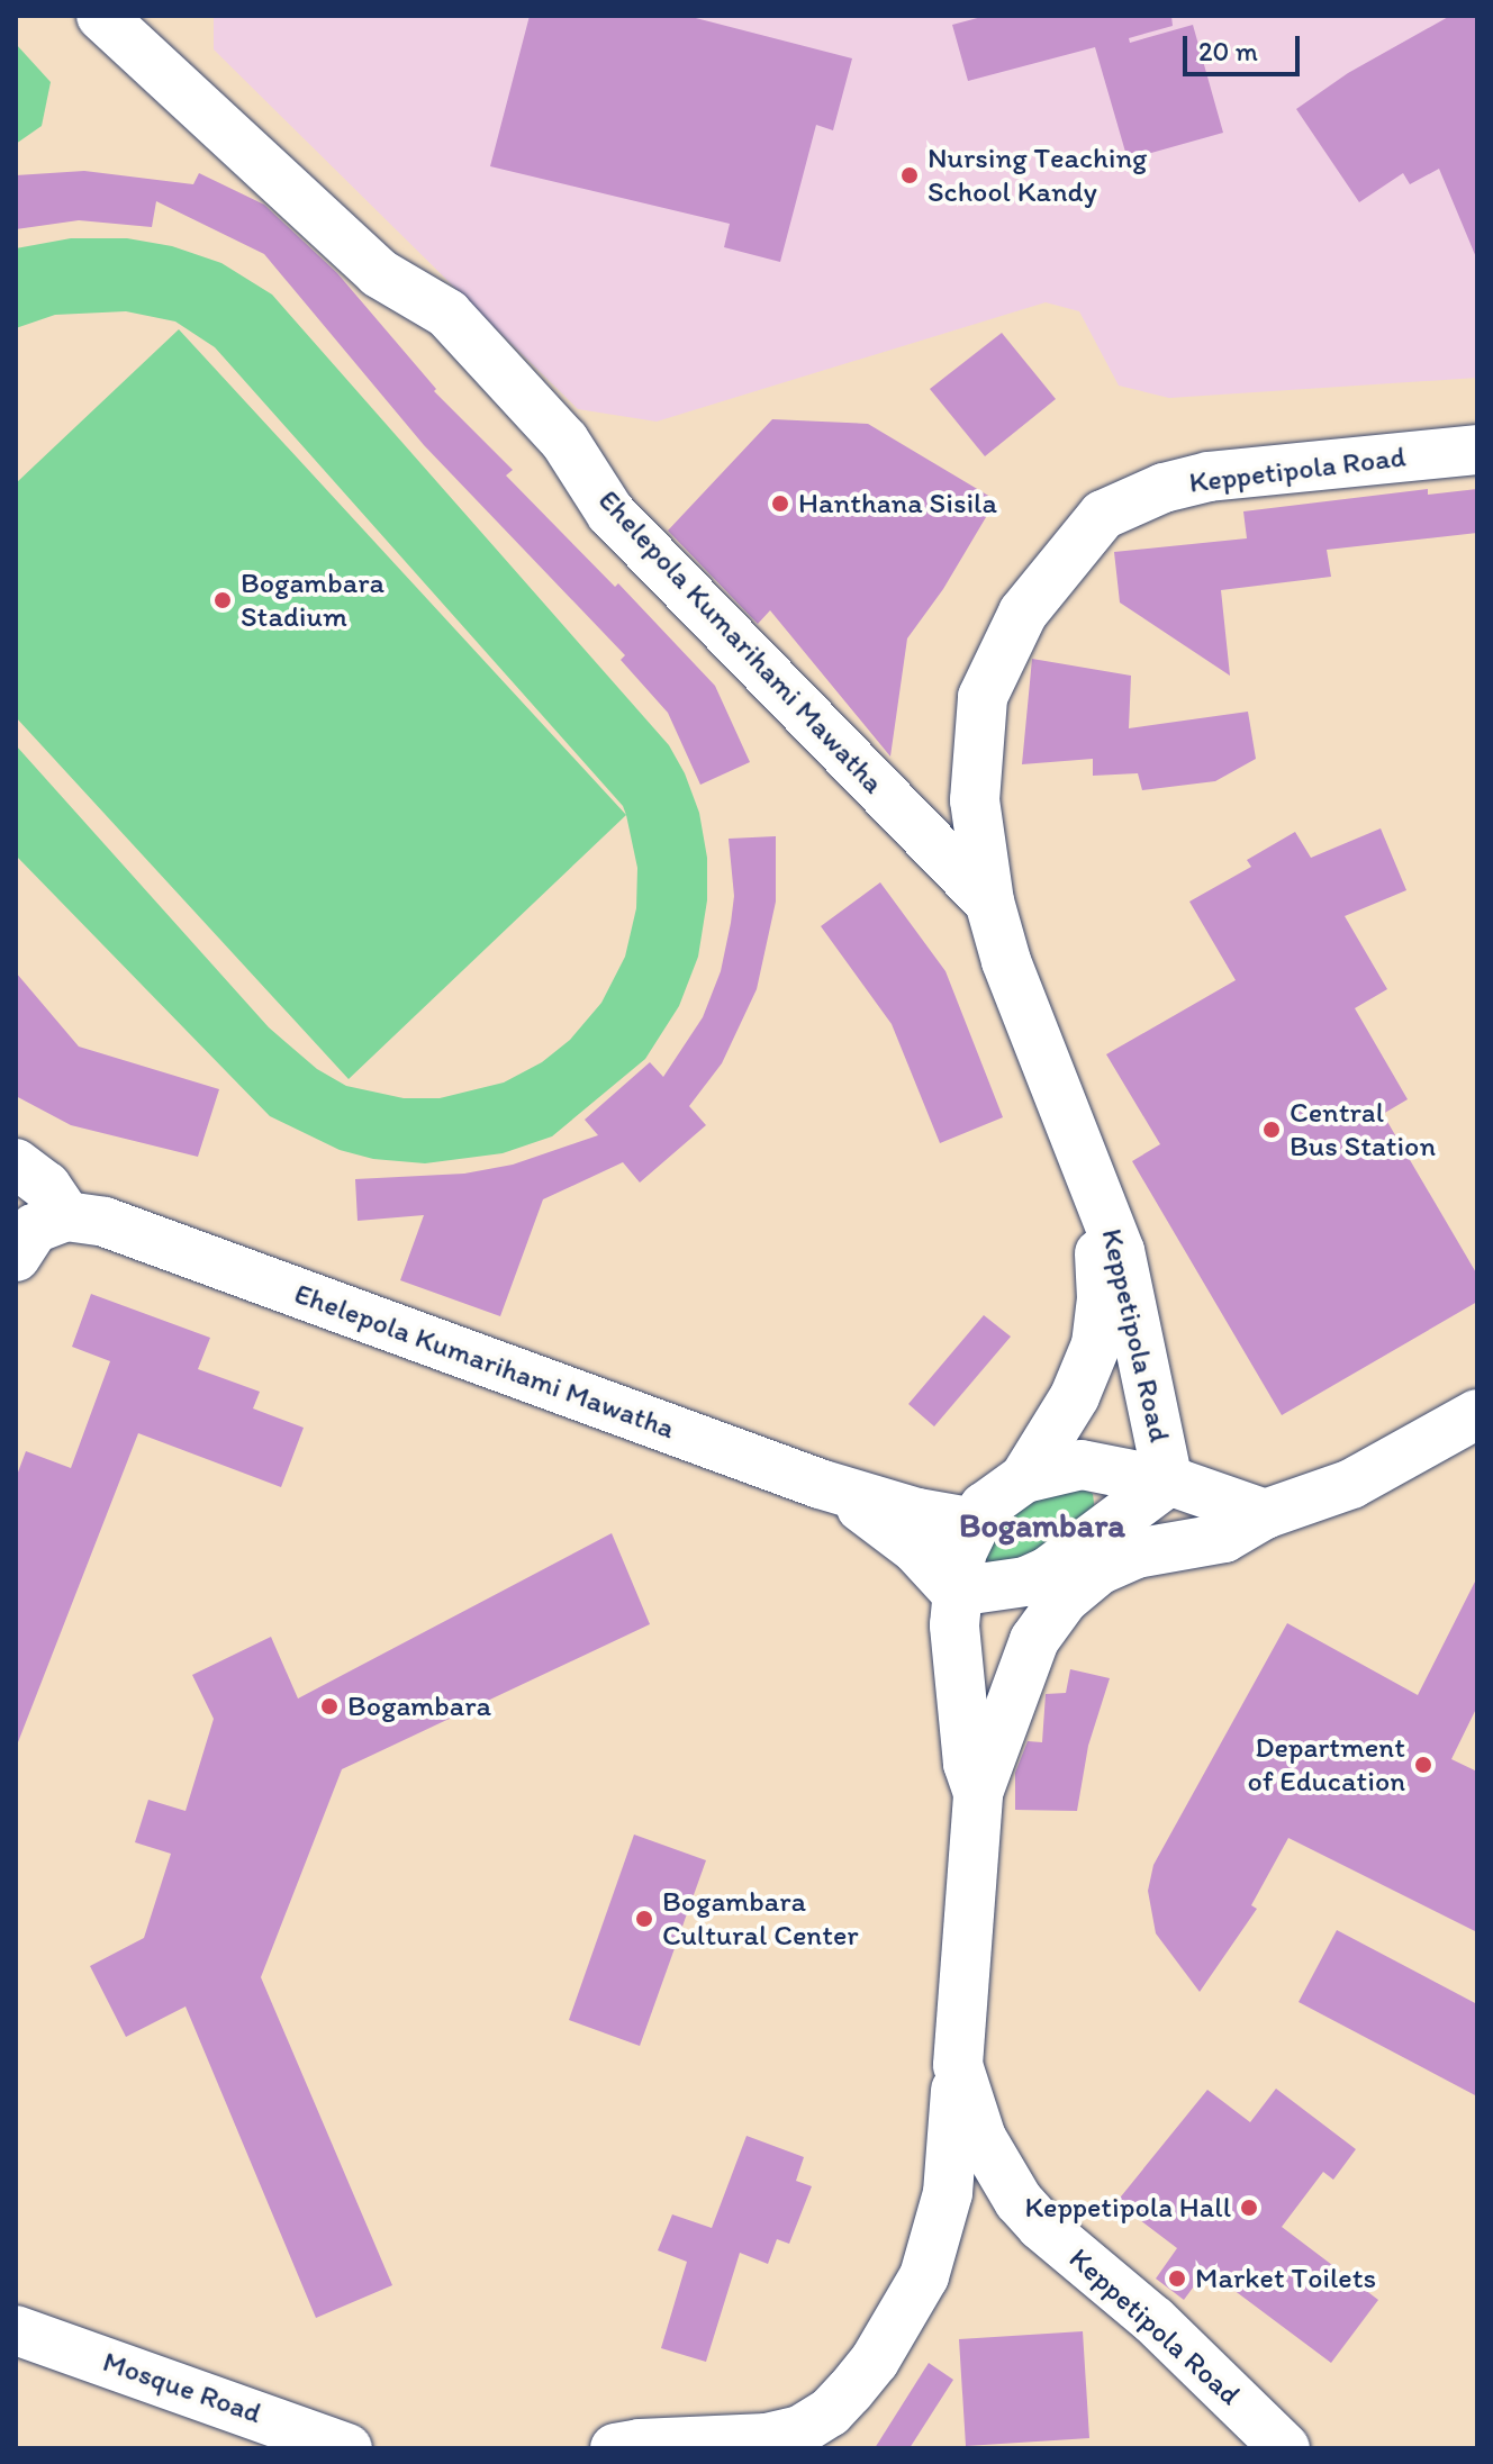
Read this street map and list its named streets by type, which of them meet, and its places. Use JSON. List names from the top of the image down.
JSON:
{
  "streets": {
    "street": ["Keppetipola Road", "Ehelepola Kumarihami Mawatha", "Mosque Road"]
  },
  "crossings": [
    ["Keppetipola Road", "Ehelepola Kumarihami Mawatha"]
  ],
  "districts": ["Bogambara"],
  "places": [
    "Nursing Teaching School Kandy",
    "Hanthana Sisila",
    "Bogambara Stadium",
    "Central Bus Station",
    "Bogambara",
    "Department of Education",
    "Bogambara Cultural Center",
    "Keppetipola Hall",
    "Market Toilets"
  ],
  "scale_bar": "20 m"
}
